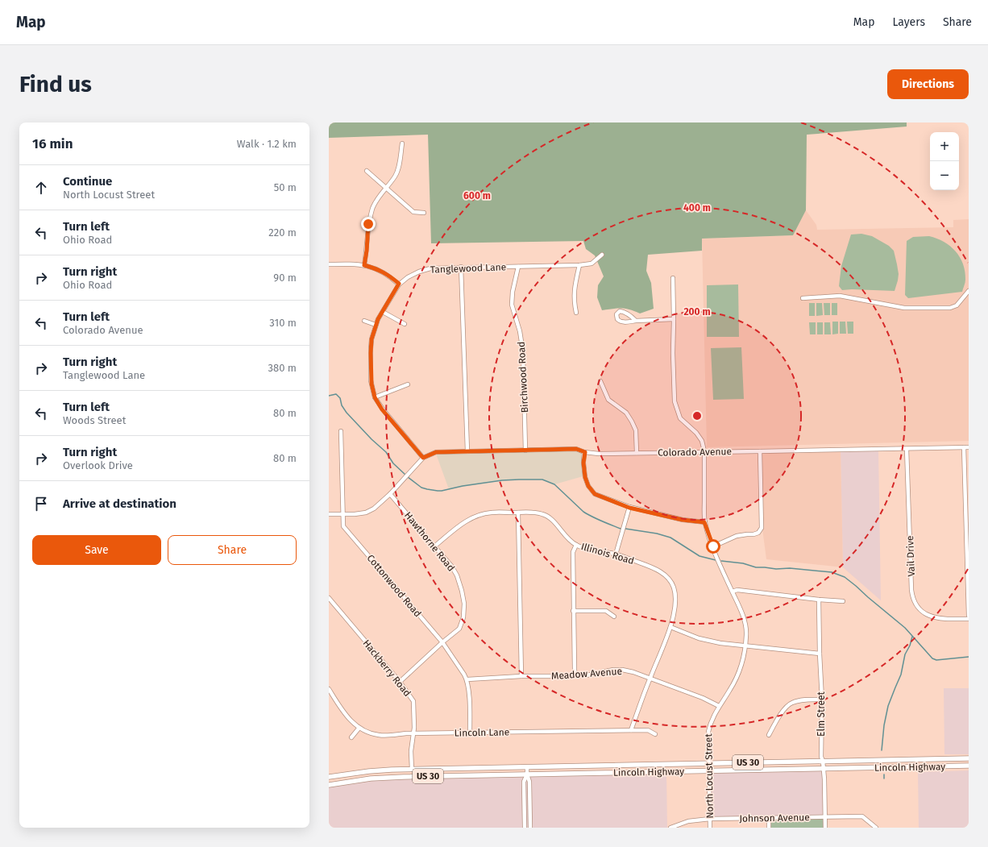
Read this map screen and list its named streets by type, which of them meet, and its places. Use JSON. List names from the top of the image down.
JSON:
{
  "streets": {
    "main road": ["US 30", "Lincoln Highway"],
    "street": [
      "Tanglewood Lane",
      "Birchwood Road",
      "Colorado Avenue",
      "Hawthorne Road",
      "Illinois Road",
      "Vail Drive",
      "Cottonwood Road",
      "Hackberry Road",
      "Meadow Avenue",
      "Elm Street",
      "Lincoln Lane",
      "North Locust Street",
      "Johnson Avenue"
    ]
  },
  "crossings": [
    ["Tanglewood Lane", "Birchwood Road"],
    ["Tanglewood Lane", "Colorado Avenue"],
    ["Birchwood Road", "Colorado Avenue"],
    ["Colorado Avenue", "Vail Drive"],
    ["Colorado Avenue", "North Locust Street"],
    ["Hawthorne Road", "Illinois Road"],
    ["Hawthorne Road", "Cottonwood Road"],
    ["Hawthorne Road", "Hackberry Road"],
    ["Cottonwood Road", "Meadow Avenue"],
    ["Cottonwood Road", "Lincoln Lane"],
    ["Hackberry Road", "Lincoln Lane"],
    ["Hackberry Road", "Lincoln Highway"],
    ["Meadow Avenue", "North Locust Street"],
    ["Elm Street", "Lincoln Highway"],
    ["Elm Street", "Johnson Avenue"],
    ["Lincoln Highway", "North Locust Street"],
    ["North Locust Street", "Johnson Avenue"]
  ],
  "page": {
    "header": "Map",
    "nav": ["Map", "Layers", "Share"],
    "buttons": [
      "Directions",
      ["Save", "Share"]
    ],
    "title": "Find us",
    "heading": ["16 min", "Walk · 1.2 km"],
    "map_buttons": ["+", "−"],
    "list": [
      ["Continue", "North Locust Street", "50 m"],
      ["Turn left", "Ohio Road", "220 m"],
      ["Turn right", "Ohio Road", "90 m"],
      ["Turn left", "Colorado Avenue", "310 m"],
      ["Turn right", "Tanglewood Lane", "380 m"],
      ["Turn left", "Woods Street", "80 m"],
      ["Turn right", "Overlook Drive", "80 m"],
      "Arrive at destination"
    ]
  },
  "rings": ["600 m", "400 m", "200 m"]
}
